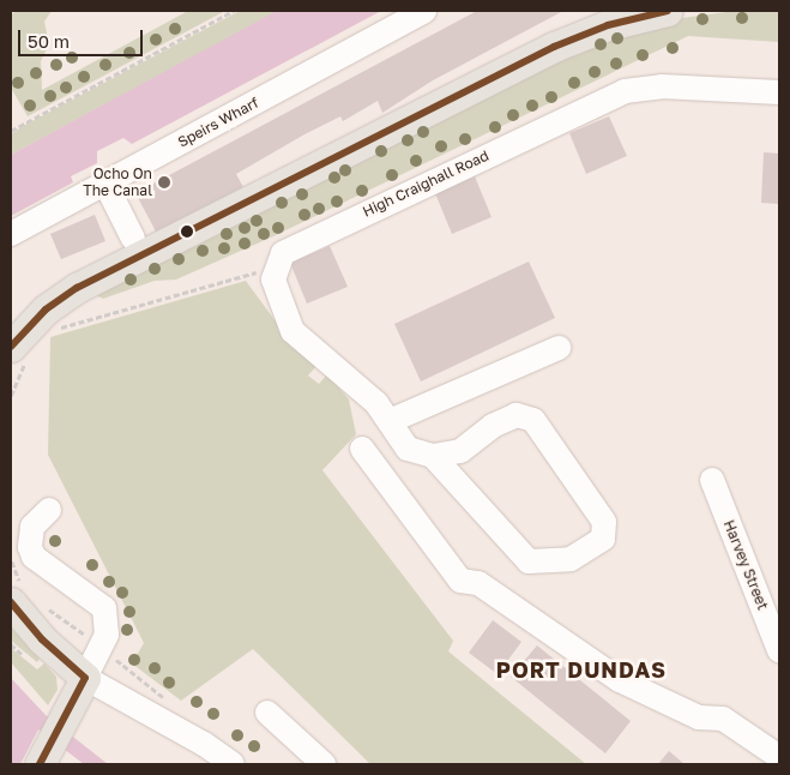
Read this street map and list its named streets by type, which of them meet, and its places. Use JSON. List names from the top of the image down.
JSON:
{
  "streets": {
    "street": ["Speirs Wharf", "High Craighall Road", "Harvey Street"]
  },
  "districts": ["PORT DUNDAS"],
  "places": ["Ocho On The Canal"],
  "scale_bar": "50 m"
}
